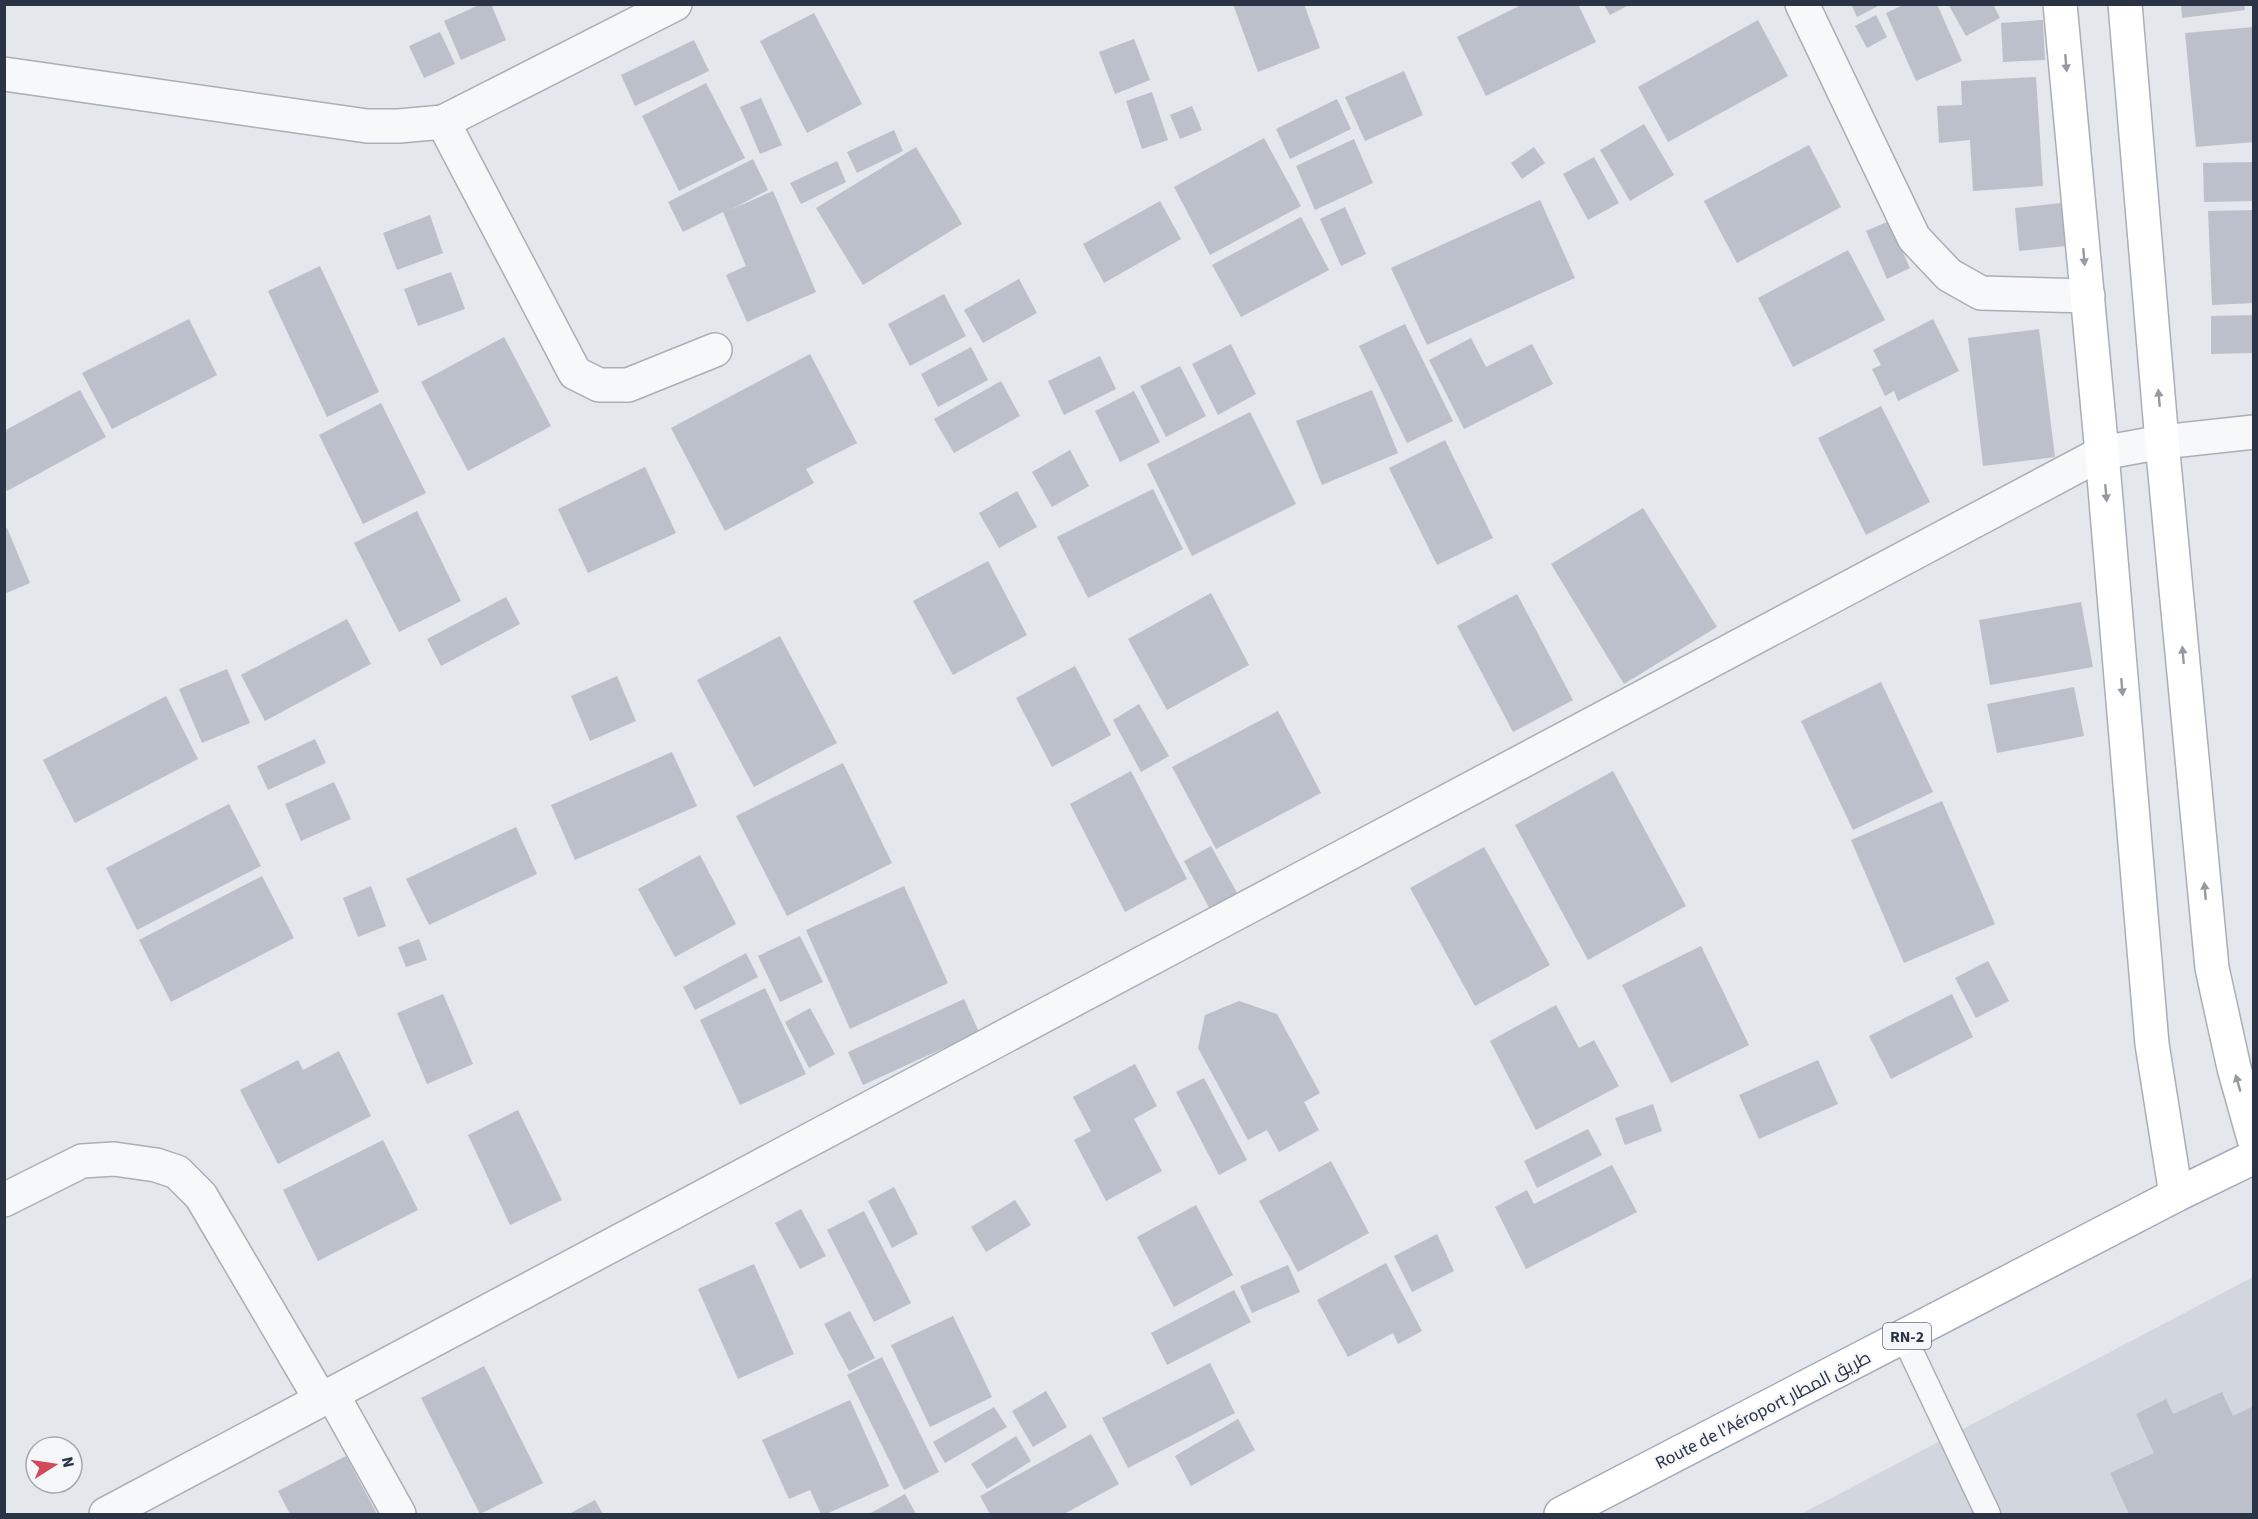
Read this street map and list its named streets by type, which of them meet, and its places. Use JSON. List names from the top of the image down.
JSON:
{
  "streets": {
    "main road": ["RN-2", "Route de l'Aéroport طريق المطار"]
  },
  "north": "right"
}
